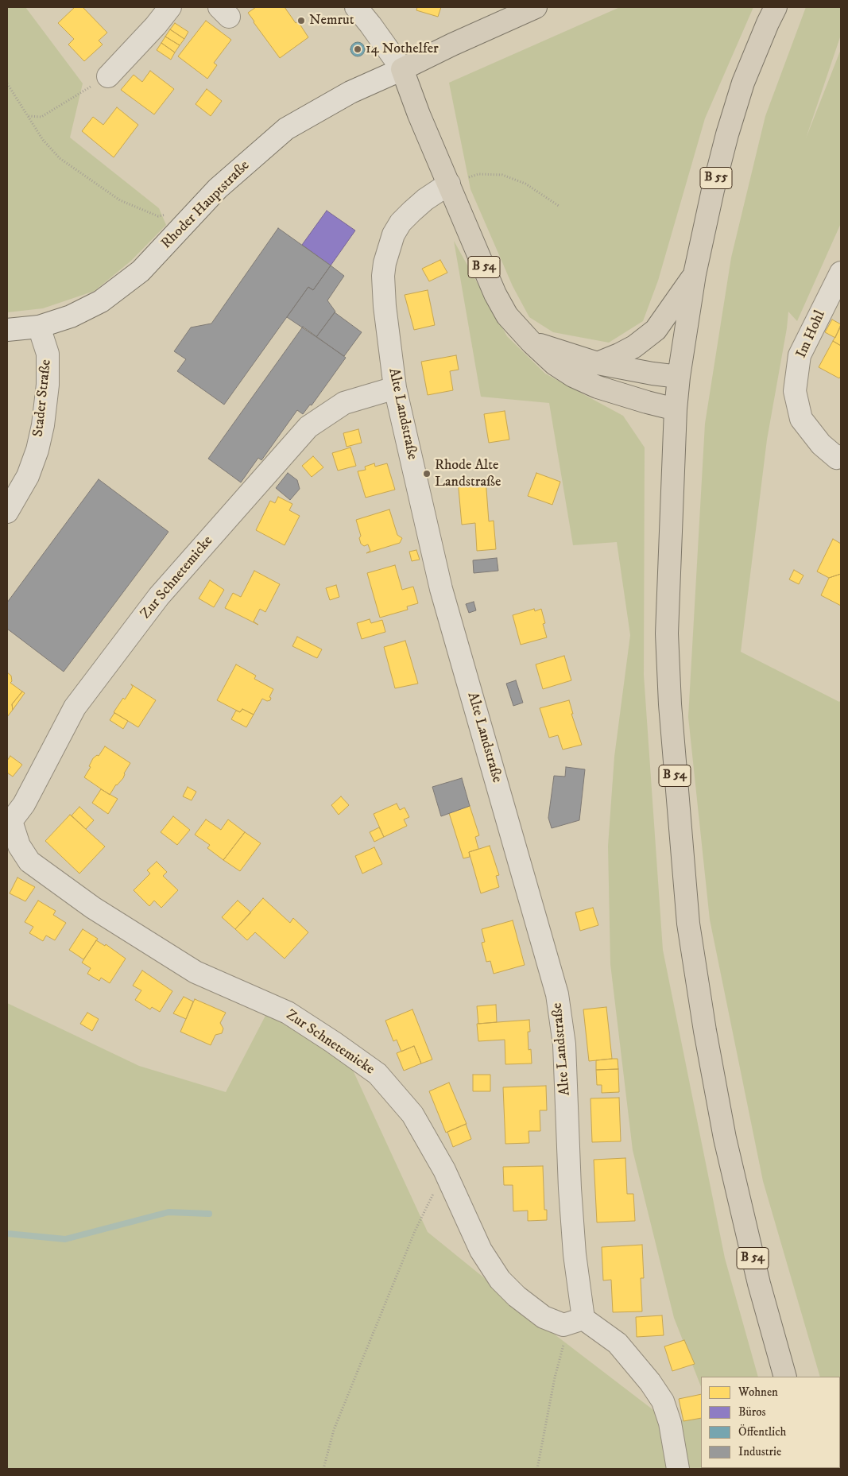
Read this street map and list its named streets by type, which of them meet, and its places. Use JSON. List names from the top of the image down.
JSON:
{
  "streets": {
    "main road": ["B 55", "B 54"],
    "street": [
      "Rhoder Hauptstraße",
      "Im Hohl",
      "Stader Straße",
      "Alte Landstraße",
      "Zur Schnetemicke"
    ]
  },
  "crossings": [
    ["B 55", "B 54"],
    ["Rhoder Hauptstraße", "B 54"],
    ["Rhoder Hauptstraße", "Stader Straße"],
    ["B 54", "Alte Landstraße"],
    ["Alte Landstraße", "Zur Schnetemicke"]
  ],
  "places": ["Nemrut", "14 Nothelfer", "Rhode Alte Landstraße"],
  "legend": [
    "Wohnen",
    "Büros",
    "Öffentlich",
    "Industrie"
  ]
}
